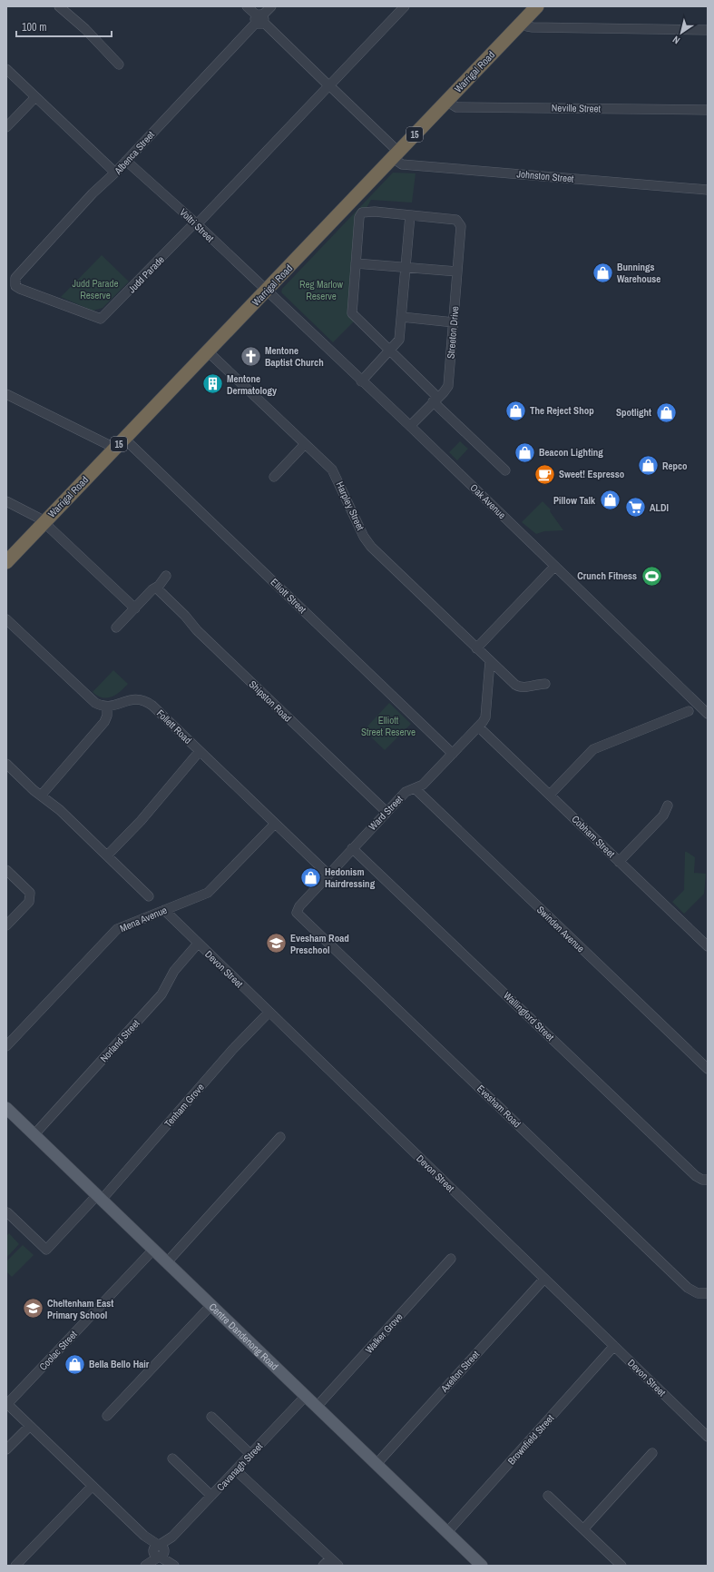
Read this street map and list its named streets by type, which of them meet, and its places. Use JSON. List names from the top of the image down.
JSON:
{
  "streets": {
    "highway": ["Warrigal Road", "15"],
    "main road": ["Centre Dandenong Road"],
    "street": [
      "Neville Street",
      "Albenca Street",
      "Johnston Street",
      "Voltri Street",
      "Judd Parade",
      "Streeton Drive",
      "Oak Avenue",
      "Harpley Street",
      "Elliott Street",
      "Shipston Road",
      "Follett Road",
      "Ward Street",
      "Cobham Street",
      "Mena Avenue",
      "Swinden Avenue",
      "Devon Street",
      "Wallingford Street",
      "Norland Street",
      "Tenham Grove",
      "Evesham Road",
      "Walker Grove",
      "Coolac Street",
      "Axelton Street",
      "Brownfield Street",
      "Cavanagh Street"
    ]
  },
  "crossings": [
    ["Warrigal Road", "Neville Street"],
    ["Warrigal Road", "Johnston Street"],
    ["Warrigal Road", "Voltri Street"],
    ["Warrigal Road", "Oak Avenue"],
    ["Warrigal Road", "Harpley Street"],
    ["Warrigal Road", "Elliott Street"],
    ["Albenca Street", "Voltri Street"],
    ["Albenca Street", "Judd Parade"],
    ["Voltri Street", "Judd Parade"],
    ["Voltri Street", "Oak Avenue"],
    ["Streeton Drive", "Oak Avenue"],
    ["Harpley Street", "Ward Street"],
    ["Elliott Street", "Ward Street"],
    ["Shipston Road", "Ward Street"],
    ["Follett Road", "Ward Street"],
    ["Follett Road", "Mena Avenue"],
    ["Ward Street", "Cobham Street"],
    ["Ward Street", "Swinden Avenue"],
    ["Ward Street", "Wallingford Street"],
    ["Ward Street", "Evesham Road"],
    ["Mena Avenue", "Devon Street"],
    ["Devon Street", "Norland Street"],
    ["Devon Street", "Tenham Grove"],
    ["Devon Street", "Axelton Street"],
    ["Devon Street", "Brownfield Street"],
    ["Norland Street", "Centre Dandenong Road"],
    ["Tenham Grove", "Centre Dandenong Road"],
    ["Walker Grove", "Centre Dandenong Road"],
    ["Centre Dandenong Road", "Coolac Street"],
    ["Centre Dandenong Road", "Axelton Street"],
    ["Centre Dandenong Road", "Brownfield Street"],
    ["Centre Dandenong Road", "Cavanagh Street"]
  ],
  "parks": ["Judd Parade Reserve", "Reg Marlow Reserve", "Elliott Street Reserve"],
  "places": {
    "shop": [
      "Bunnings Warehouse",
      "The Reject Shop",
      "Spotlight",
      "Beacon Lighting",
      "Repco",
      "Pillow Talk",
      "Hedonism Hairdressing",
      "Bella Bello Hair"
    ],
    "church": ["Mentone Baptist Church"],
    "building": ["Mentone Dermatology"],
    "cafe": ["Sweet! Espresso"],
    "supermarket": ["ALDI"],
    "sports": ["Crunch Fitness"],
    "school or university": ["Evesham Road Preschool", "Cheltenham East Primary School"]
  },
  "scale_bar": "100 m",
  "north": "bottom left"
}
